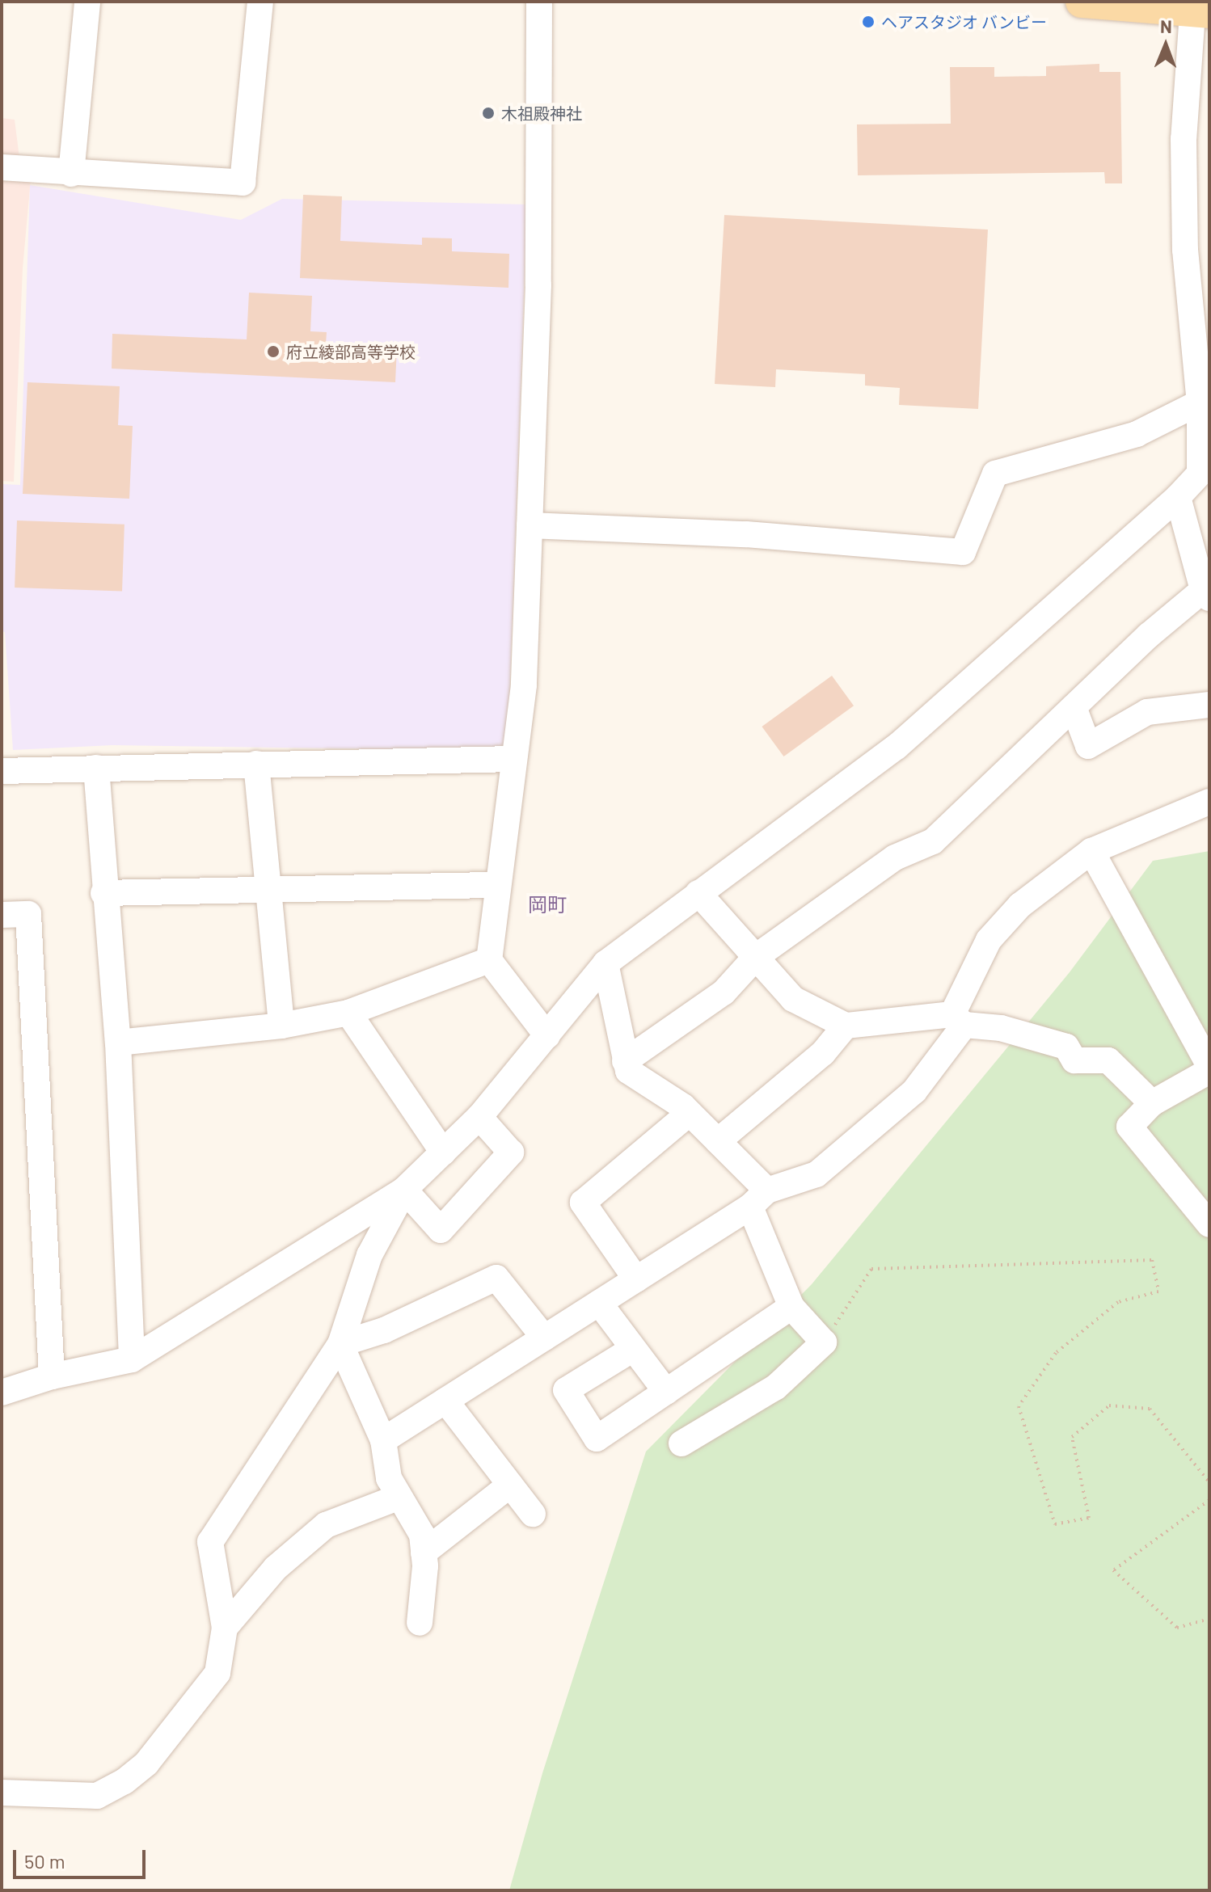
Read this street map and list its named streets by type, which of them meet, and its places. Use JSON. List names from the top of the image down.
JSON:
{
  "districts": ["岡町"],
  "places": ["ヘアスタジオ バンビー", "木祖殿神社", "府立綾部高等学校"],
  "scale_bar": "50 m",
  "north": "top"
}
